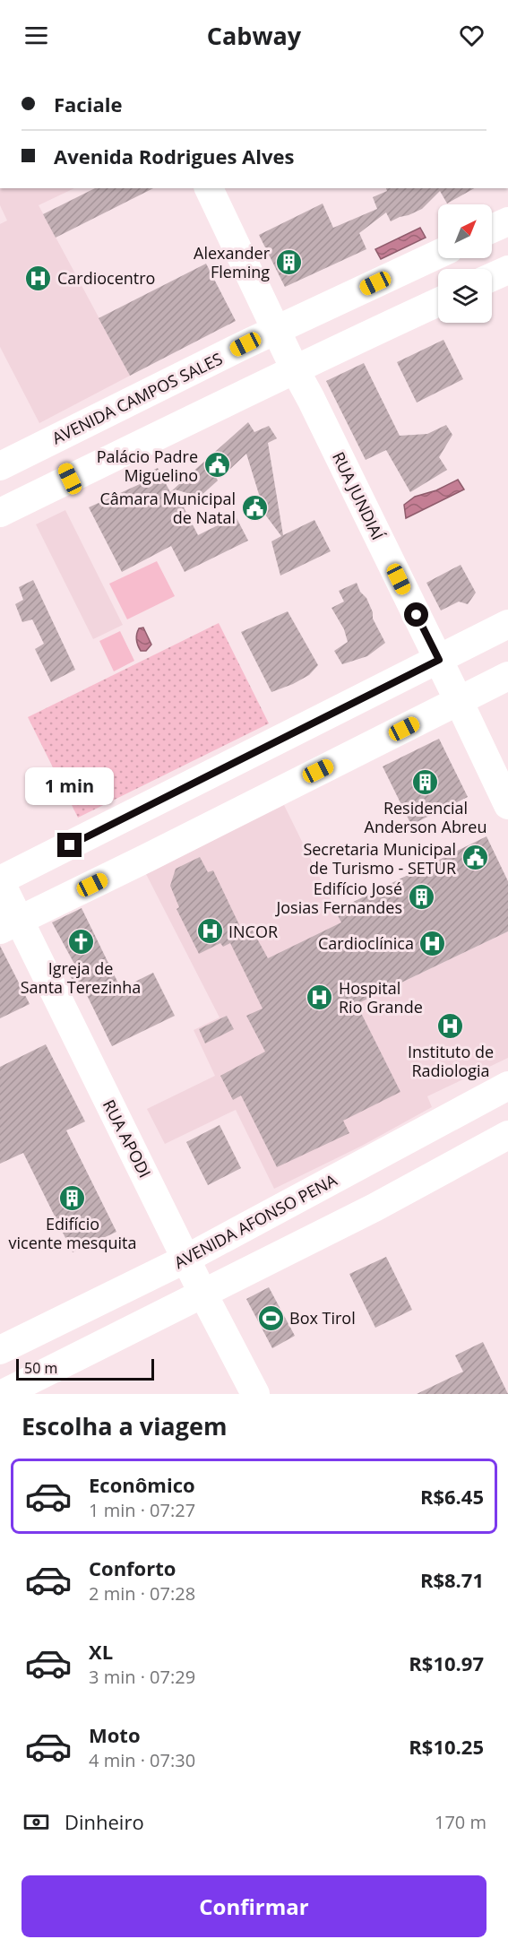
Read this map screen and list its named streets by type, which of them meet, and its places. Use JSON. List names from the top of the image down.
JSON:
{
  "streets": {
    "main road": [
      "AVENIDA CAMPOS SALES",
      "RUA JUNDIAÍ",
      "RUA APODI",
      "AVENIDA AFONSO PENA"
    ]
  },
  "crossings": [
    ["AVENIDA CAMPOS SALES", "RUA JUNDIAÍ"],
    ["RUA APODI", "AVENIDA AFONSO PENA"]
  ],
  "places": {
    "building": [
      "Alexander Fleming",
      "Residencial Anderson Abreu",
      "Edifício José Josias Fernandes",
      "Edifício vicente mesquita"
    ],
    "hospital": [
      "Cardiocentro",
      "INCOR",
      "Cardioclínica",
      "Hospital Rio Grande",
      "Instituto de Radiologia"
    ],
    "public building": ["Palácio Padre Miguelino", "Câmara Municipal de Natal", "Secretaria Municipal de Turismo - SETUR"],
    "church": ["Igreja de Santa Terezinha"],
    "sports": ["Box Tirol"]
  },
  "scale_bar": "50 m",
  "north": "top right",
  "page": {
    "header": "Cabway",
    "banner": ["Faciale", "Avenida Rodrigues Alves"],
    "bubble": "1 min",
    "scale": "50 m",
    "heading": "Escolha a viagem",
    "list": [
      {
        "name": "Econômico",
        "note": "1 min · 07:27",
        "value": "R$6.45"
      },
      {
        "name": "Conforto",
        "note": "2 min · 07:28",
        "value": "R$8.71"
      },
      {
        "name": "XL",
        "note": "3 min · 07:29",
        "value": "R$10.97"
      },
      {
        "name": "Moto",
        "note": "4 min · 07:30",
        "value": "R$10.25"
      }
    ],
    "pay": ["Dinheiro", "170 m"],
    "buttons": "Confirmar"
  }
}
